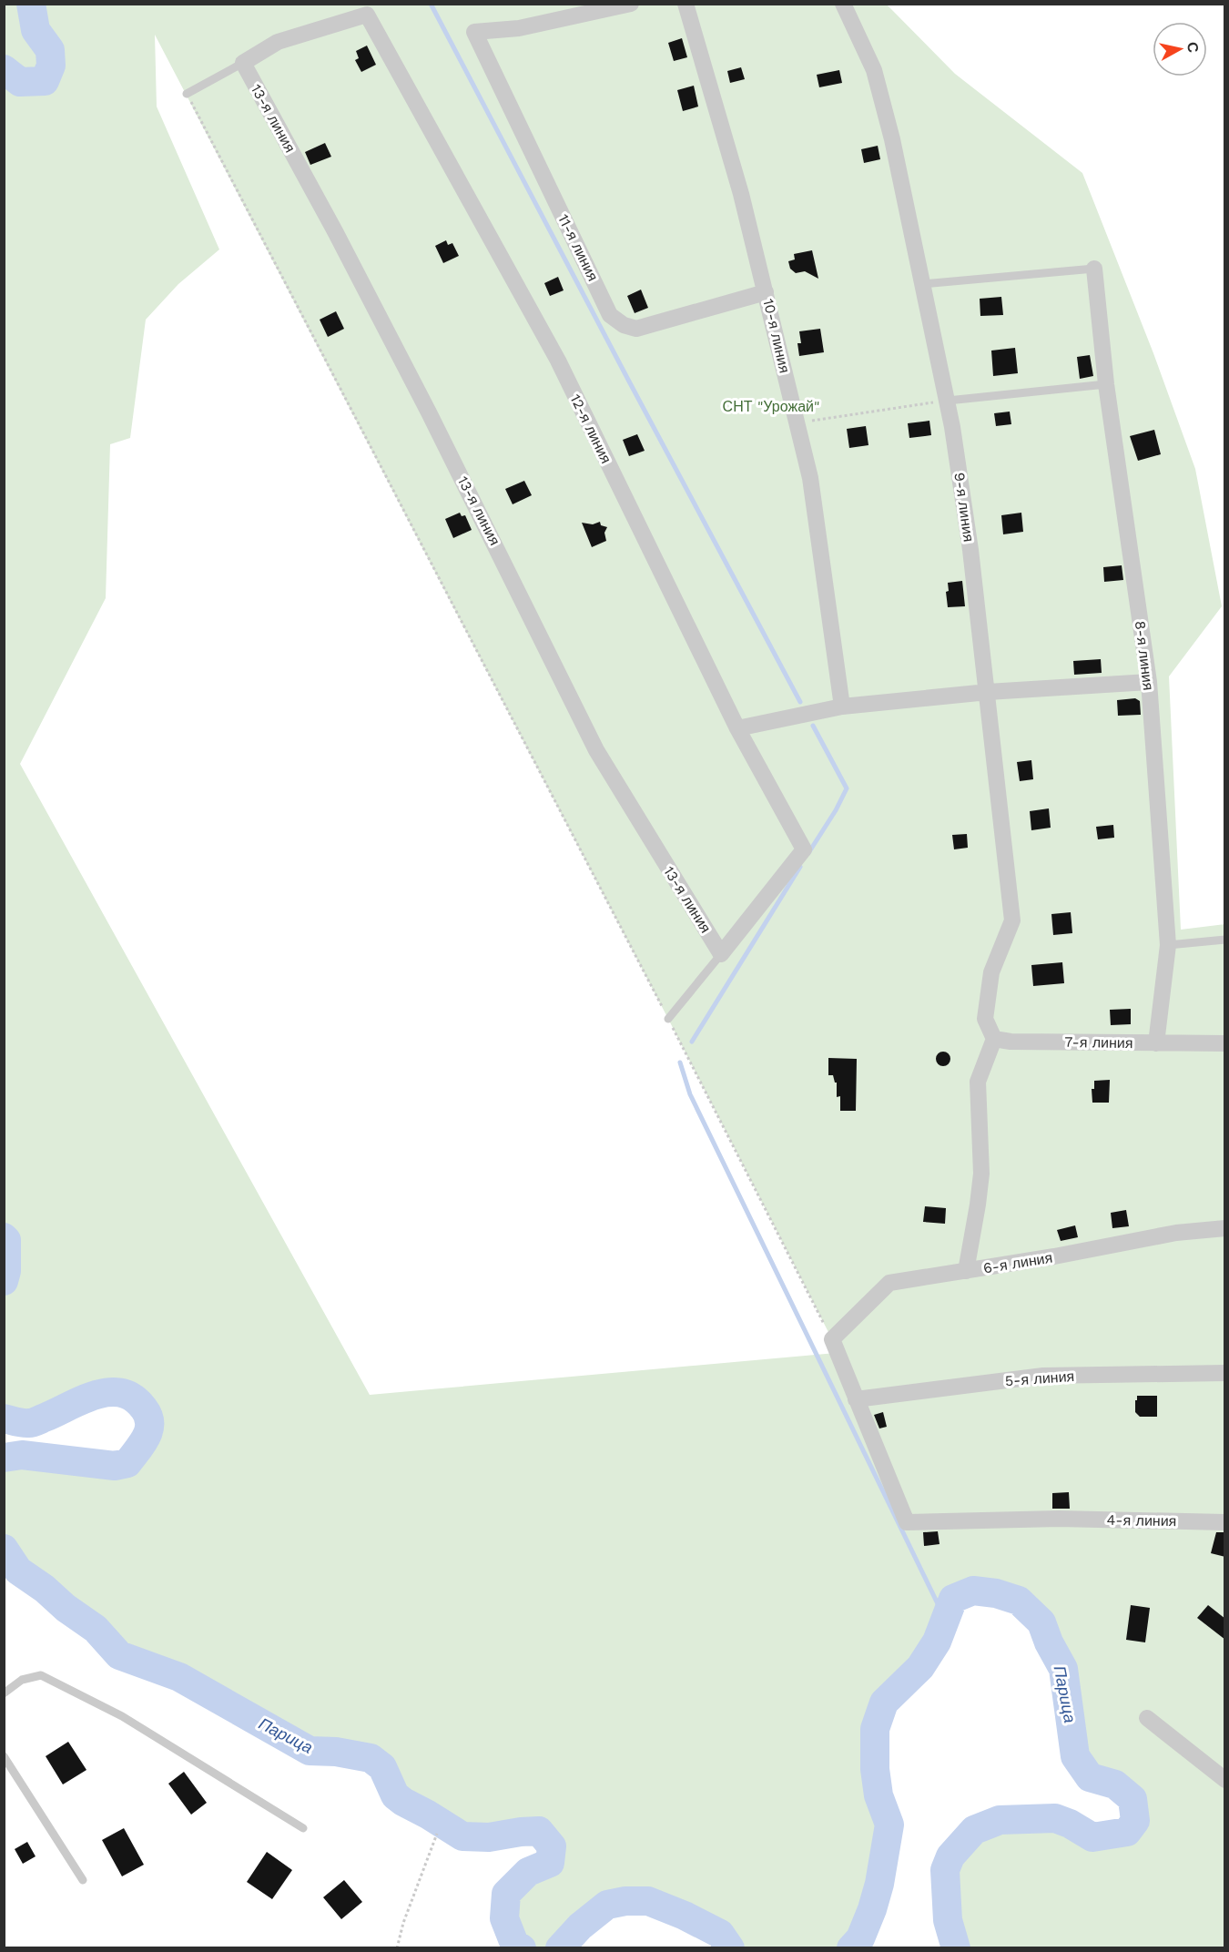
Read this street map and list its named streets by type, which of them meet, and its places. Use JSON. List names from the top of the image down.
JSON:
{
  "streets": {
    "street": [
      "13-я линия",
      "11-я линия",
      "10-я линия",
      "12-я линия",
      "9-я линия",
      "8-я линия",
      "7-я линия",
      "6-я линия",
      "5-я линия",
      "4-я линия"
    ]
  },
  "crossings": [
    ["13-я линия", "12-я линия"],
    ["11-я линия", "10-я линия"],
    ["9-я линия", "7-я линия"],
    ["8-я линия", "7-я линия"],
    ["5-я линия", "4-я линия"]
  ],
  "water": ["Парица"],
  "parks": ["СНТ \"Урожай\""],
  "north": "right"
}
